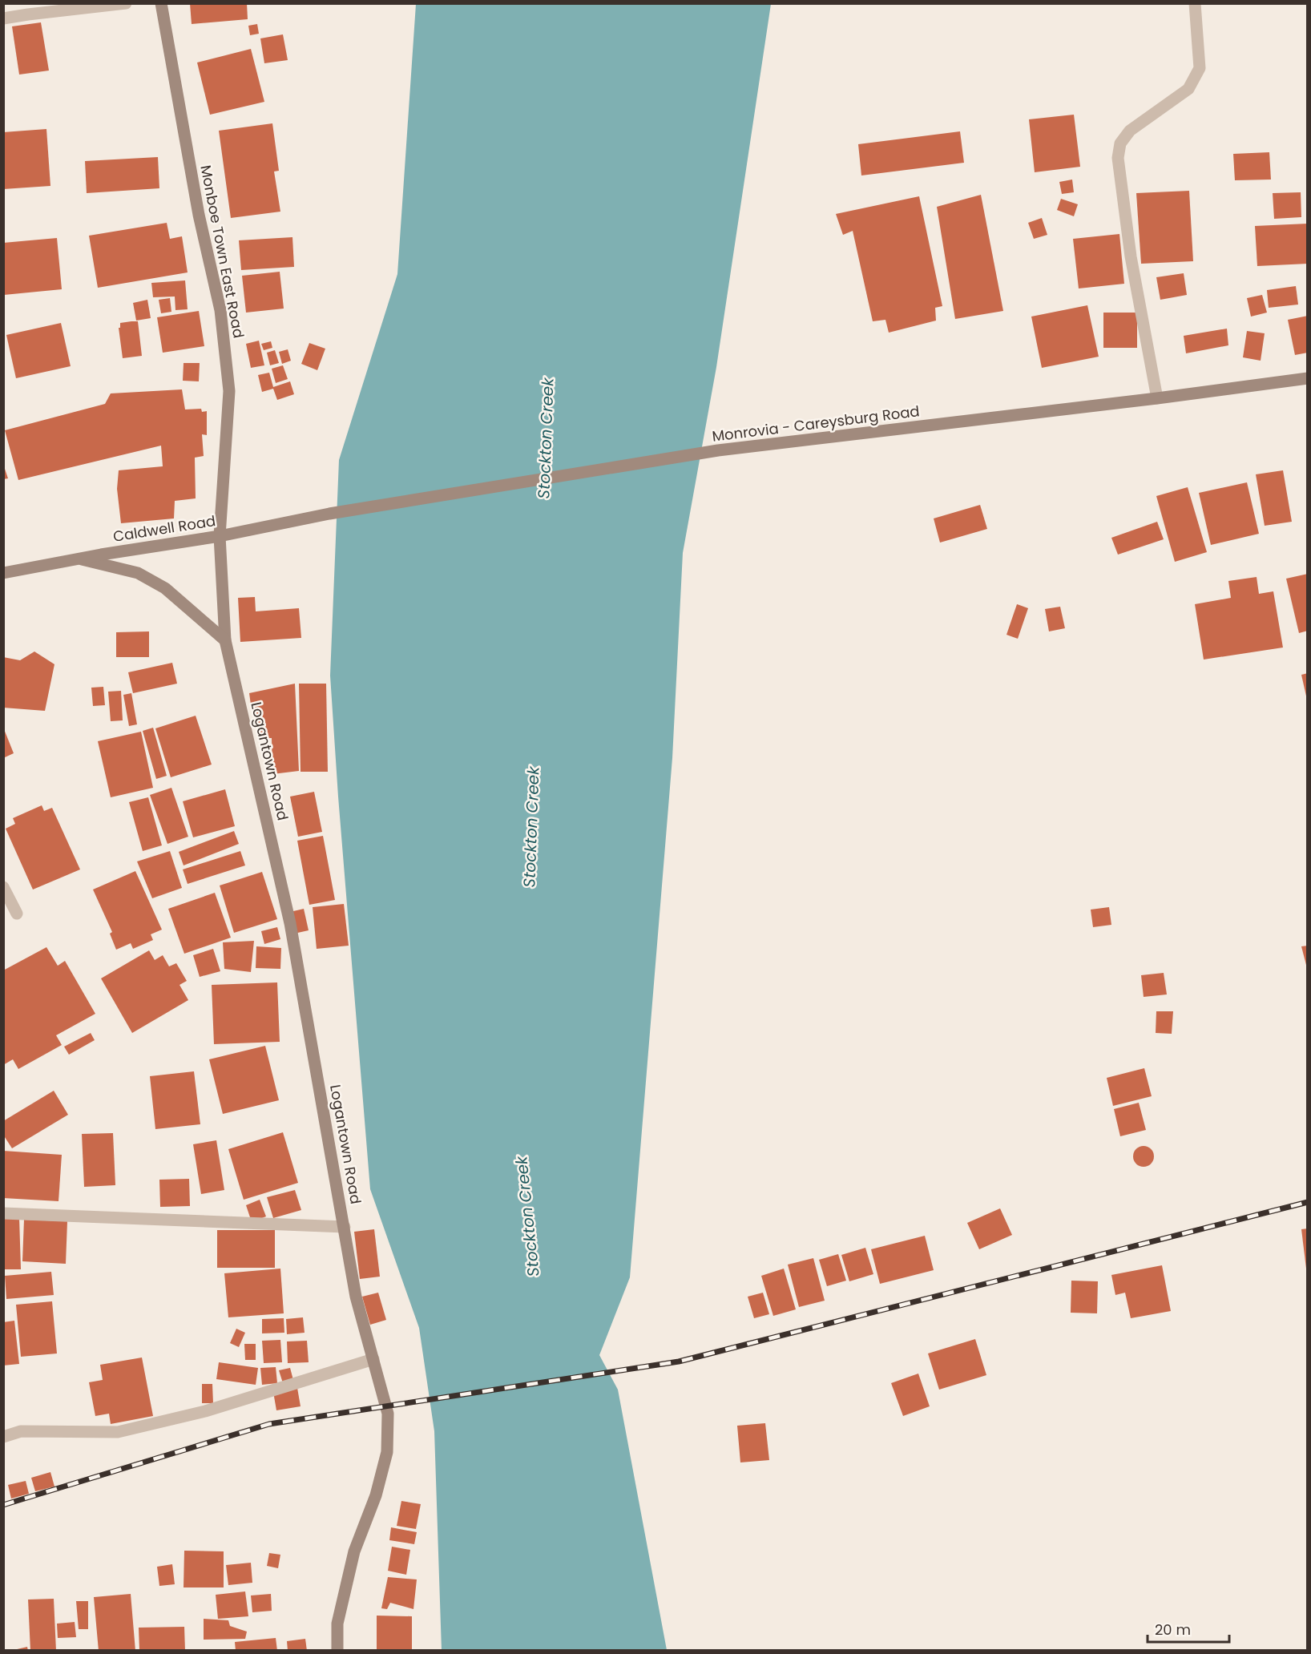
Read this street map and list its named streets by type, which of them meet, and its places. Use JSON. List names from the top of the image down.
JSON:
{
  "streets": {
    "street": [
      "Monboe Town East Road",
      "Monrovia - Careysburg Road",
      "Caldwell Road",
      "Logantown Road"
    ]
  },
  "crossings": [
    ["Monboe Town East Road", "Caldwell Road"],
    ["Monboe Town East Road", "Logantown Road"],
    ["Monrovia - Careysburg Road", "Caldwell Road"],
    ["Caldwell Road", "Logantown Road"]
  ],
  "water": ["Stockton Creek"],
  "scale_bar": "20 m"
}
